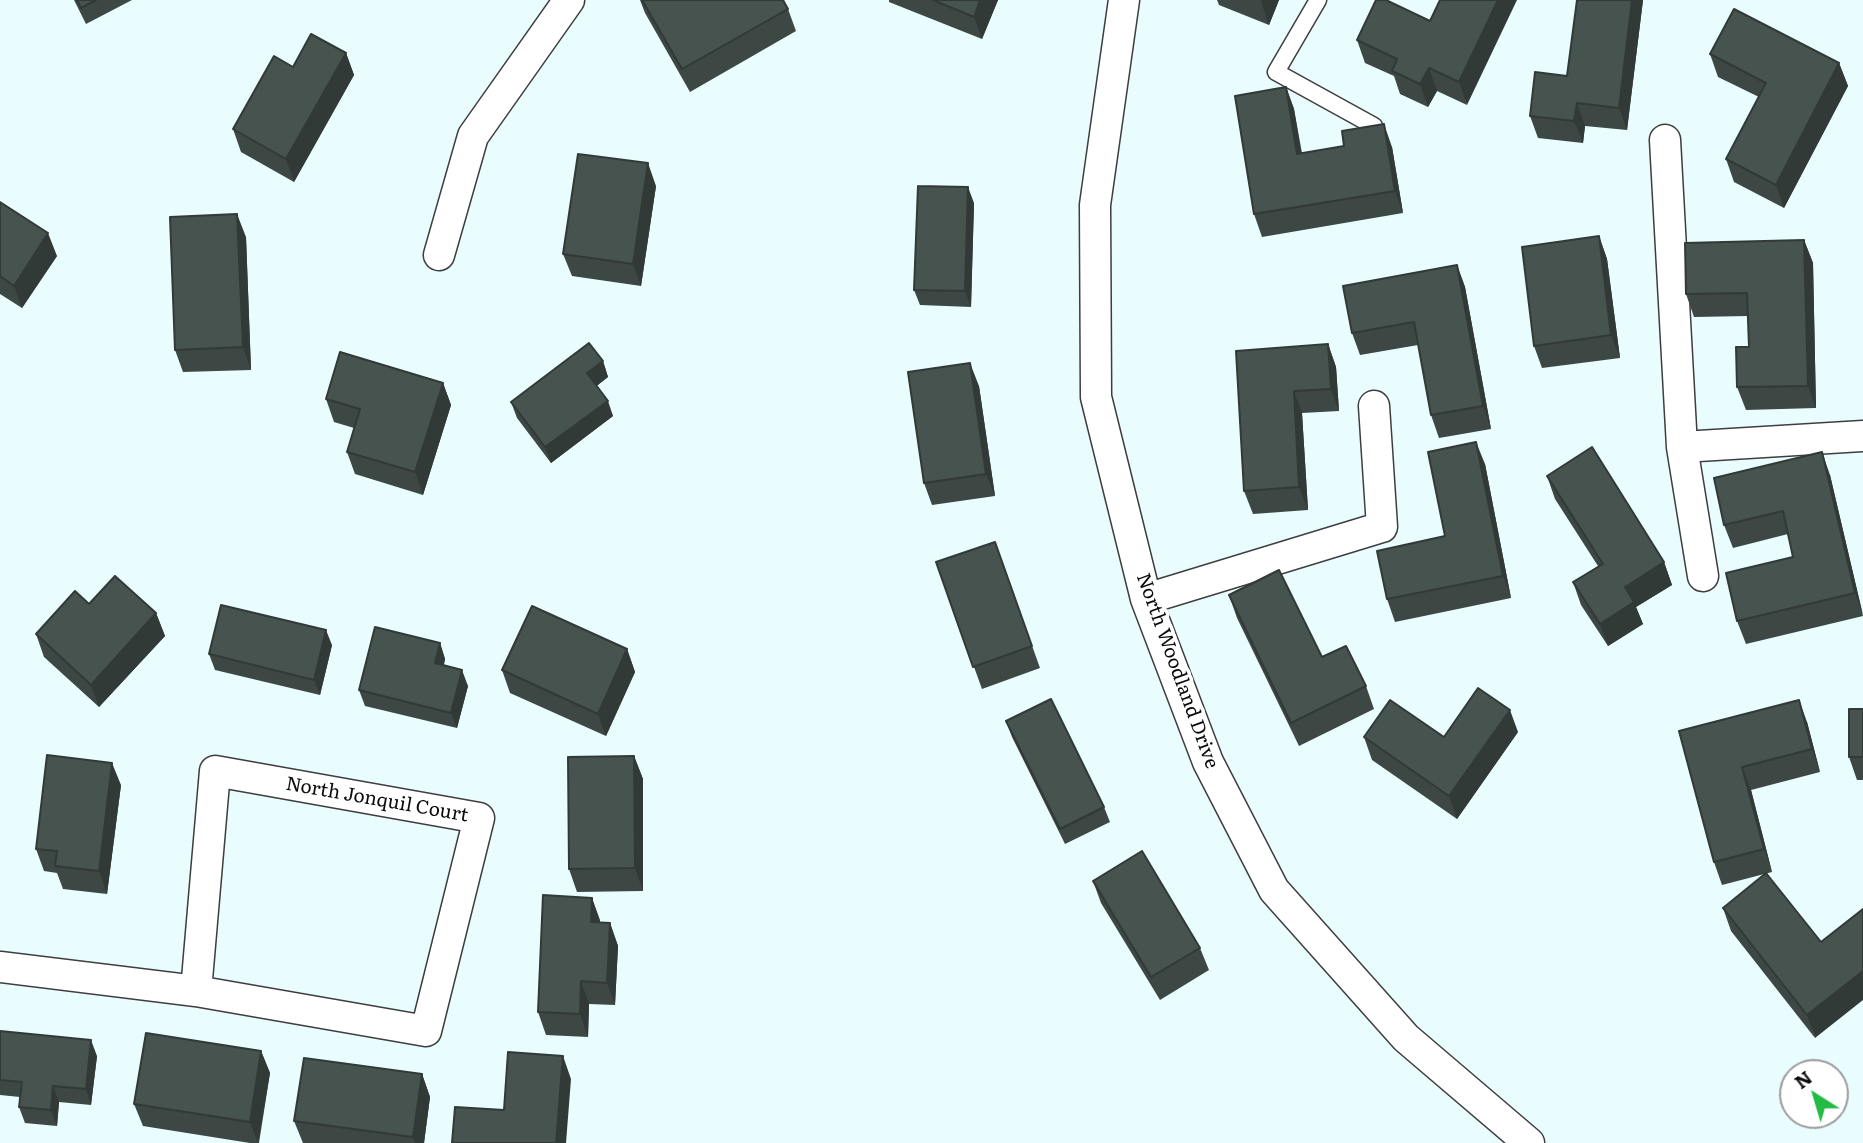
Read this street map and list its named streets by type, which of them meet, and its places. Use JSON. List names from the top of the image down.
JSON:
{
  "streets": {
    "street": ["North Woodland Drive", "North Jonquil Court"]
  },
  "north": "top left"
}
